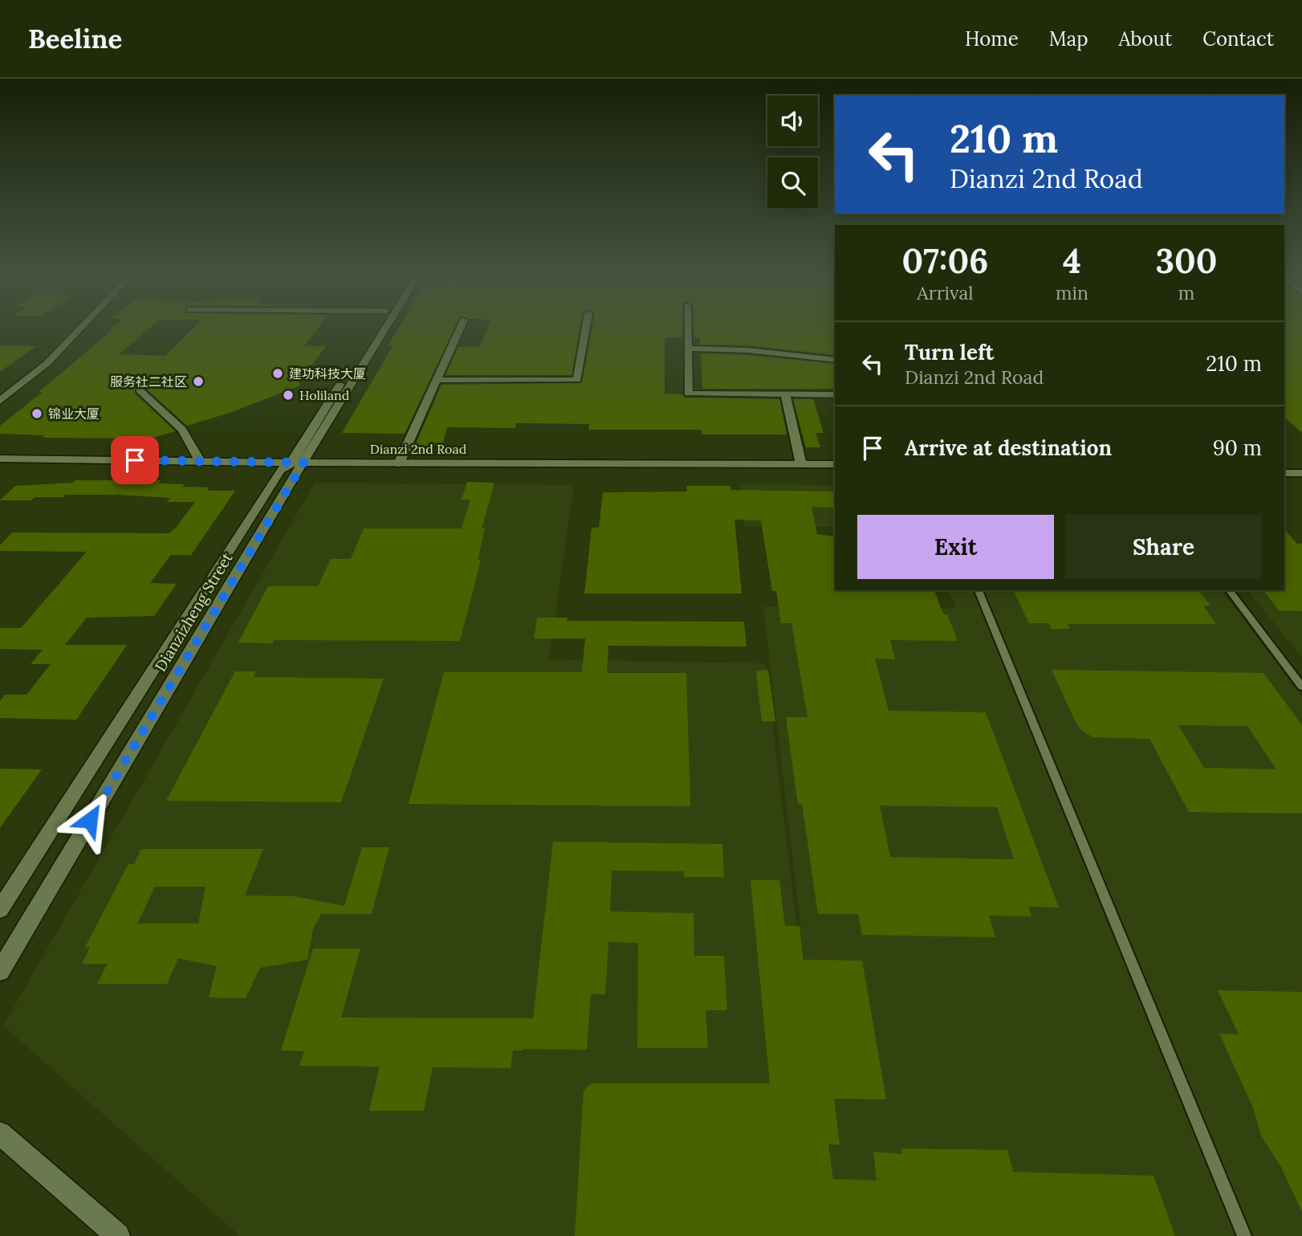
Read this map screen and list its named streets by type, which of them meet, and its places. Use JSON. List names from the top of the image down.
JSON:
{
  "streets": {
    "main road": ["Dianzi 2nd Road", "Dianzizheng Street"]
  },
  "crossings": [
    ["Dianzi 2nd Road", "Dianzizheng Street"]
  ],
  "places": [
    "建功科技大厦",
    "服务社二社区",
    "Holiland",
    "锦业大厦"
  ],
  "page": {
    "header": "Beeline",
    "nav": [
      "Home",
      "Map",
      "About",
      "Contact"
    ],
    "turn": ["210 m", "Dianzi 2nd Road"],
    "eta": [
      "07:06",
      "Arrival",
      "4",
      "min",
      "300",
      "m"
    ],
    "list": [
      {
        "name": "Turn left",
        "note": "Dianzi 2nd Road",
        "value": "210 m"
      },
      {
        "name": "Arrive at destination",
        "value": "90 m"
      }
    ],
    "buttons": ["Exit", "Share"]
  }
}
